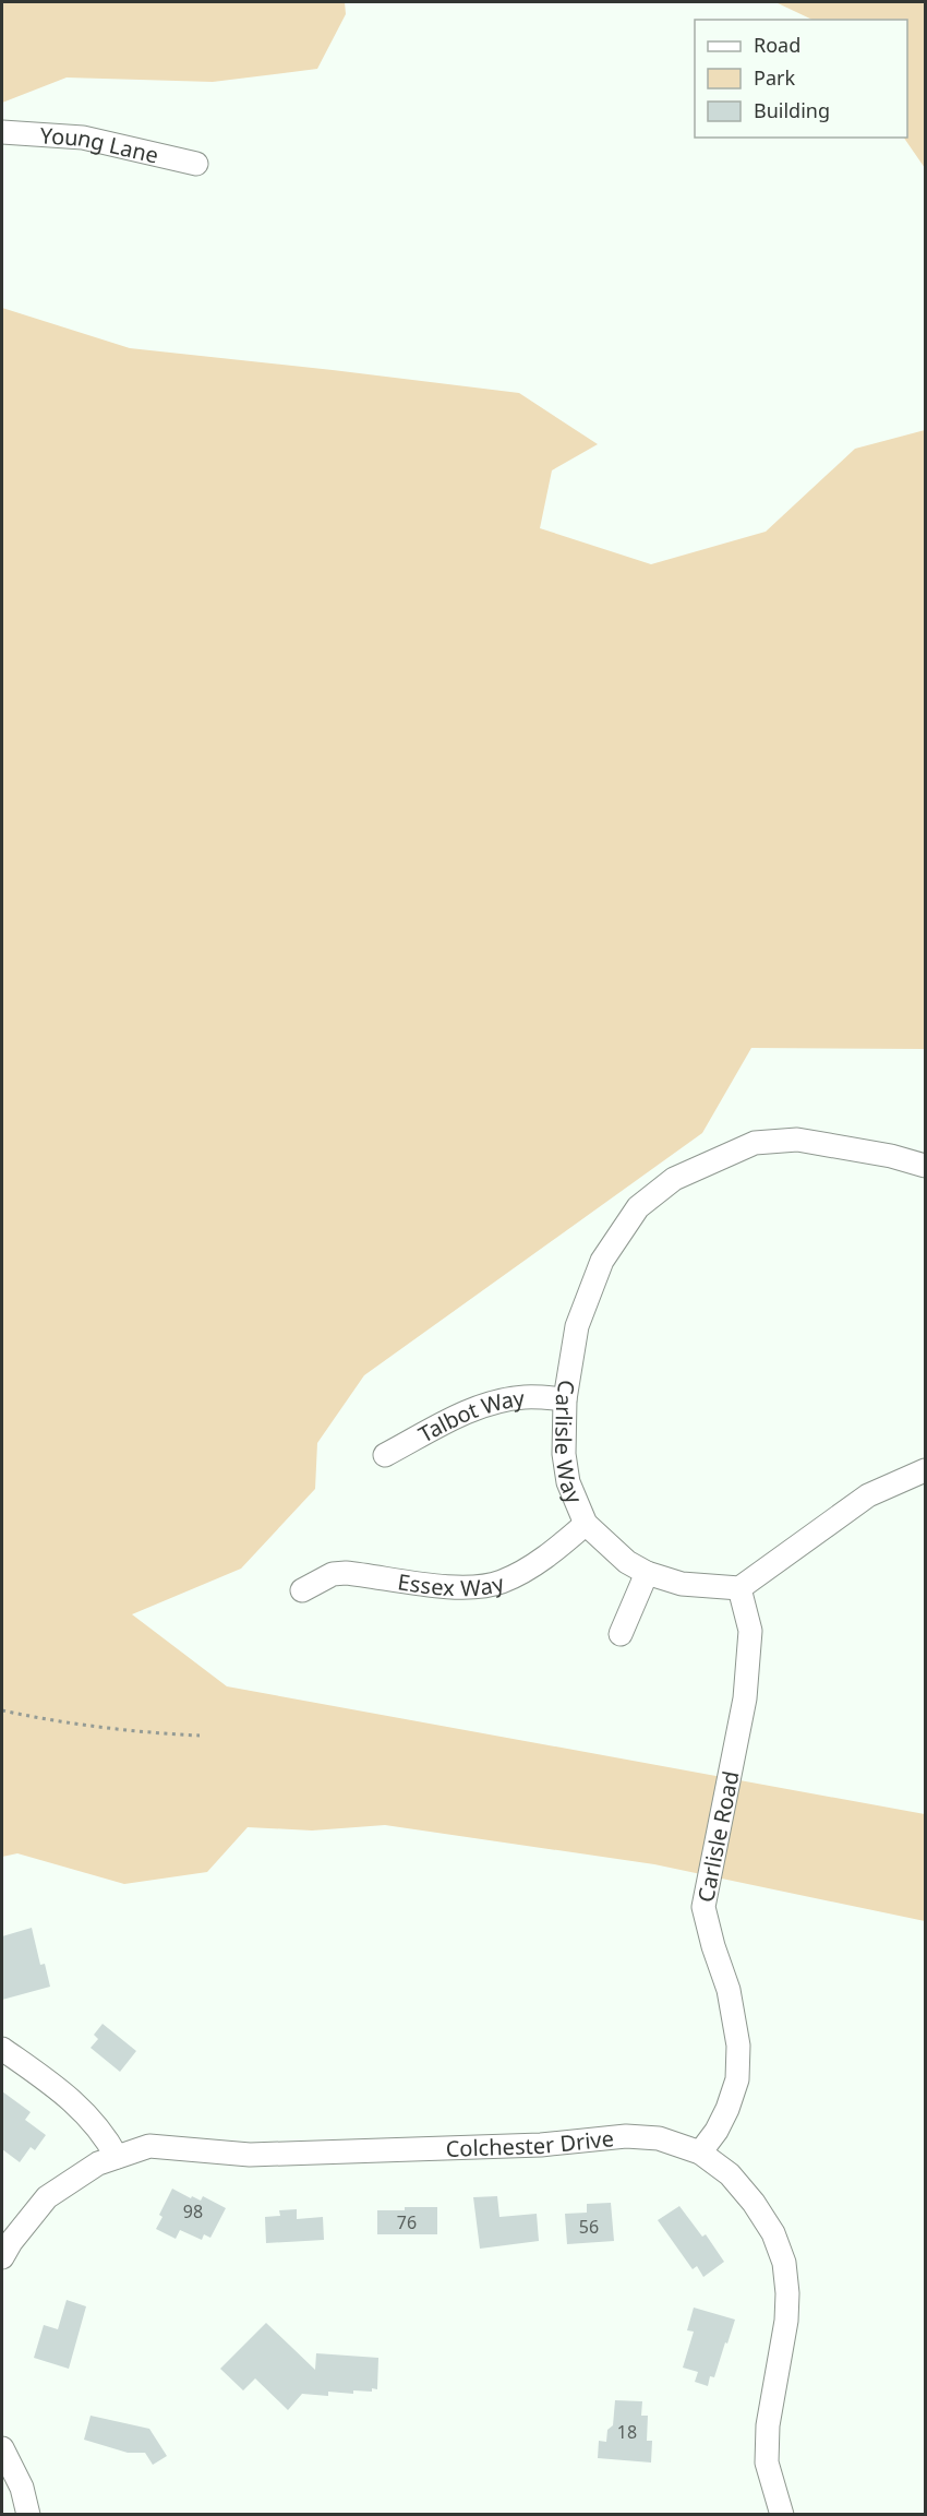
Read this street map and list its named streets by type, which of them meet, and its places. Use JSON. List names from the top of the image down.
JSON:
{
  "streets": {
    "street": [
      "Young Lane",
      "Talbot Way",
      "Carlisle Way",
      "Essex Way",
      "Carlisle Road",
      "Colchester Drive"
    ]
  },
  "crossings": [
    ["Talbot Way", "Carlisle Way"],
    ["Carlisle Way", "Essex Way"],
    ["Carlisle Way", "Carlisle Road"],
    ["Carlisle Road", "Colchester Drive"]
  ],
  "house_numbers": [
    "98",
    "76",
    "56",
    "18"
  ],
  "legend": ["Road", "Park", "Building"]
}
